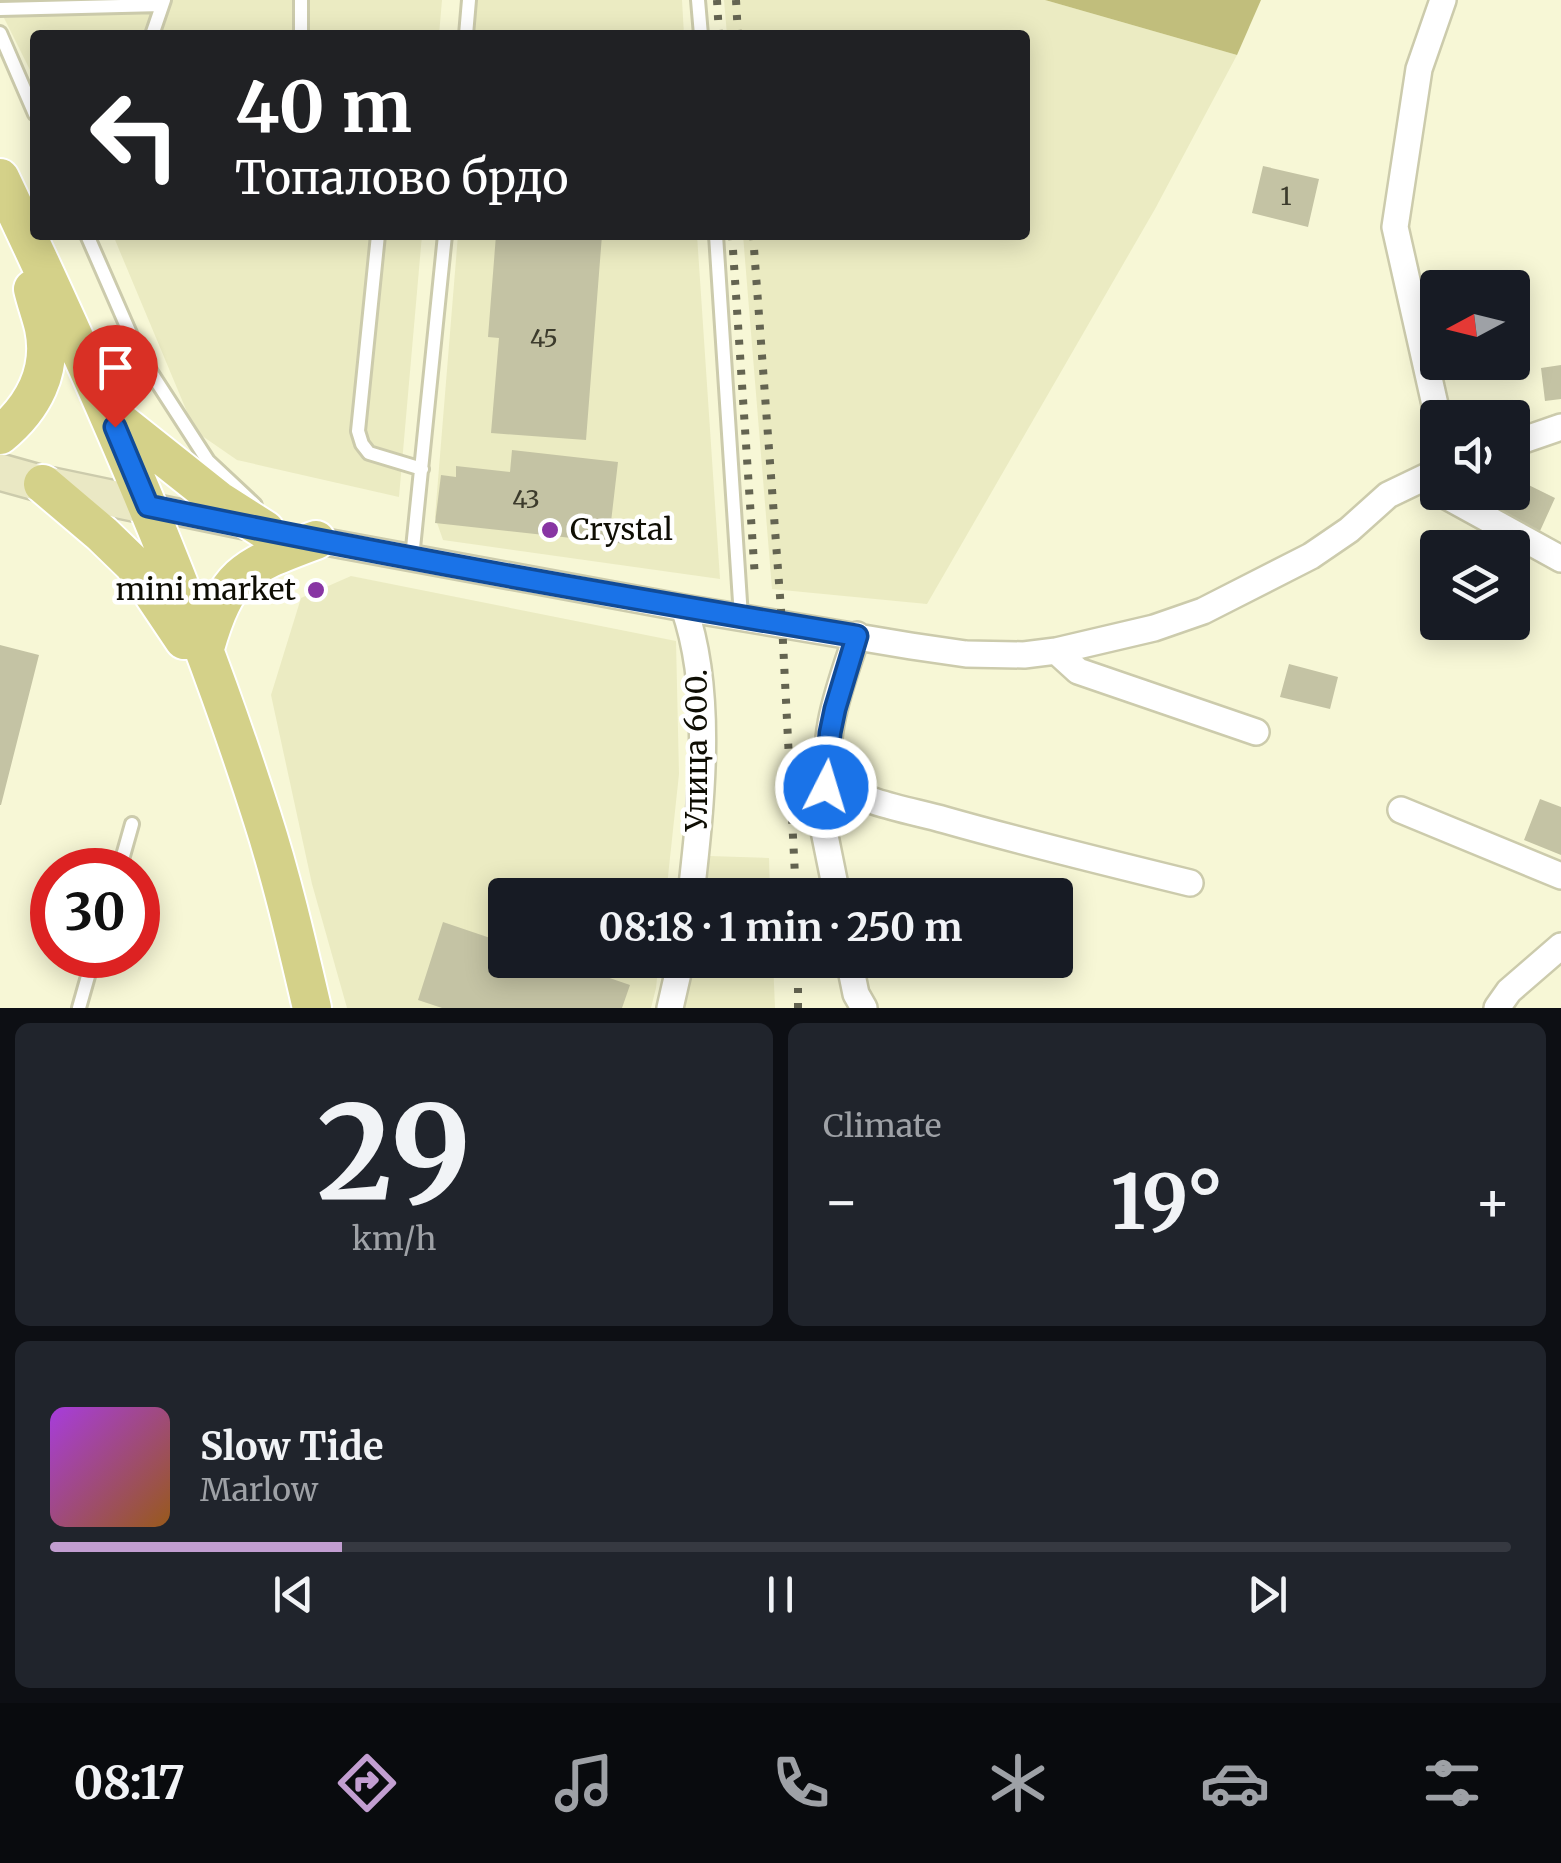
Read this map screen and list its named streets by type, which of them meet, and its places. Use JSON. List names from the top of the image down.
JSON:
{
  "streets": {
    "street": ["Улица 600."]
  },
  "places": ["Crystal", "mini market"],
  "house_numbers": ["1", "45", "43"],
  "north": "left",
  "page": {
    "turn": ["40 m", "Топалово брдо"],
    "limit": "30",
    "trip": "08:18 · 1 min · 250 m",
    "tile": [
      ["29", "km/h"],
      "Climate"
    ],
    "heat": ["−", "19°", "+"],
    "song": ["Slow Tide", "Marlow"],
    "tabs": "08:17"
  }
}
